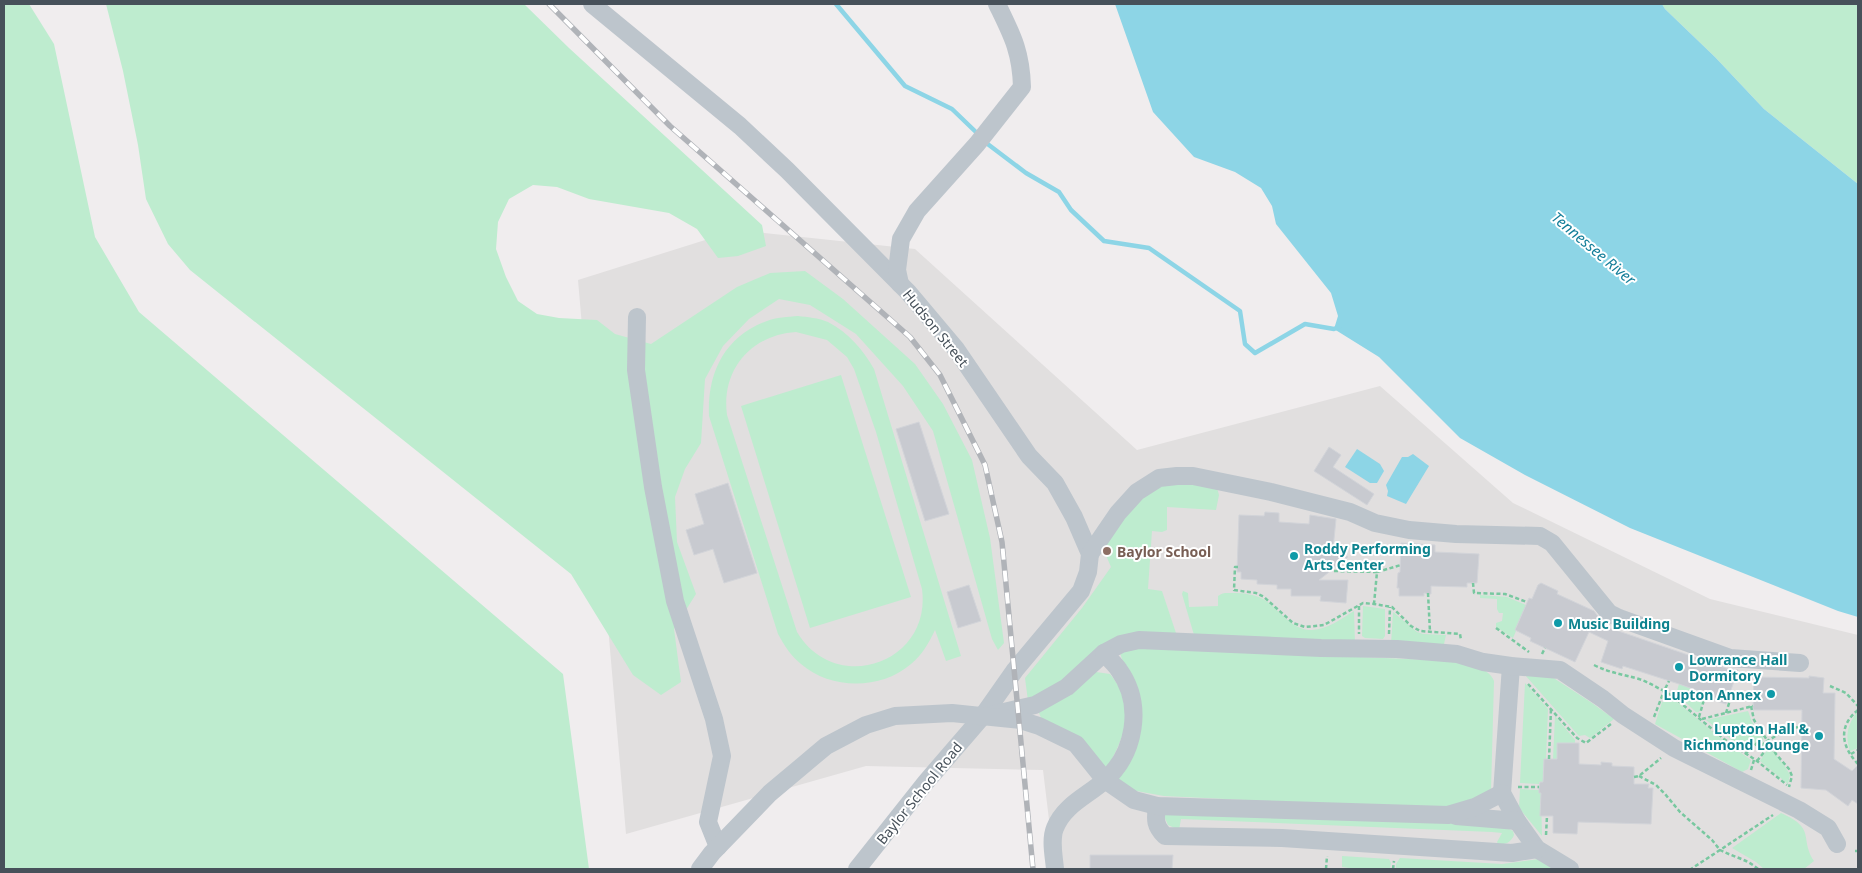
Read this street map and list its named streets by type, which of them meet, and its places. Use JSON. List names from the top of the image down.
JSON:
{
  "streets": {
    "street": ["Hudson Street", "Baylor School Road"]
  },
  "water": ["Tennessee River"],
  "places": [
    "Baylor School",
    "Roddy Performing Arts Center",
    "Music Building",
    "Lowrance Hall Dormitory",
    "Lupton Annex",
    "Lupton Hall & Richmond Lounge"
  ]
}
